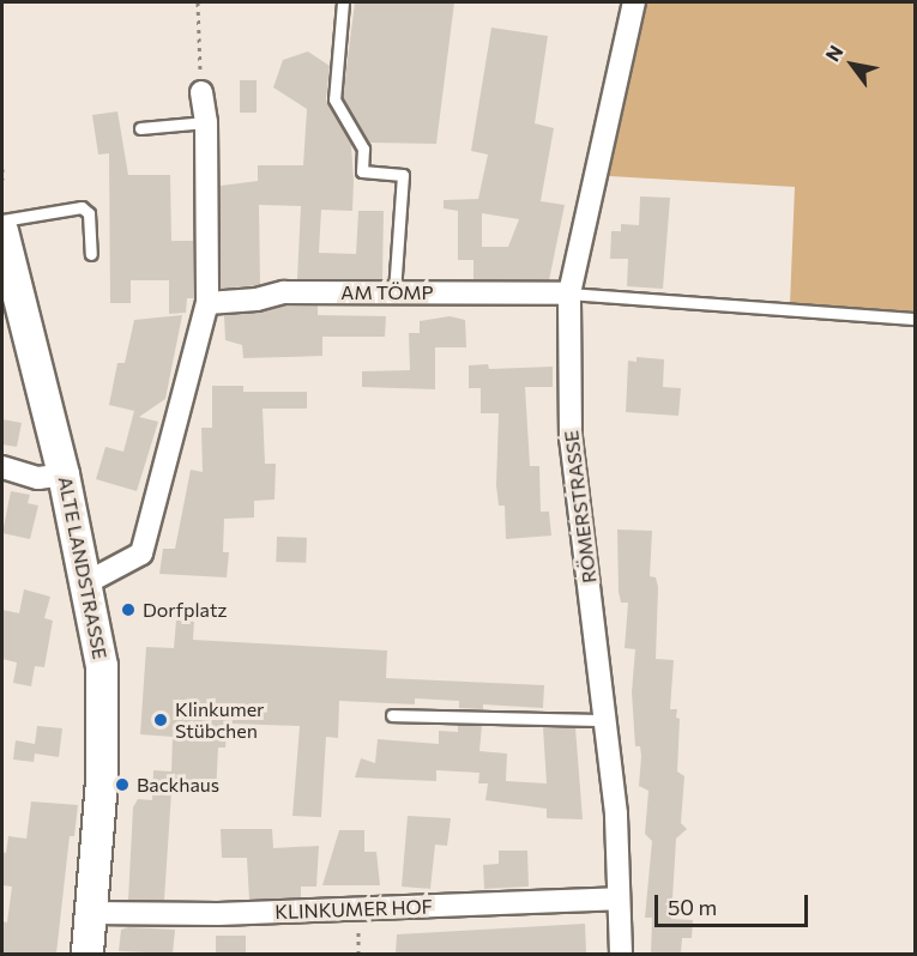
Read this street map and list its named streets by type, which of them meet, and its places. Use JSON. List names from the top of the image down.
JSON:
{
  "streets": {
    "main road": ["ALTE LANDSTRASSE"],
    "street": ["AM TÖMP", "RÖMERSTRASSE", "KLINKUMER HOF"]
  },
  "crossings": [
    ["AM TÖMP", "RÖMERSTRASSE"],
    ["RÖMERSTRASSE", "KLINKUMER HOF"],
    ["ALTE LANDSTRASSE", "KLINKUMER HOF"]
  ],
  "places": ["Dorfplatz", "Klinkumer Stübchen", "Backhaus"],
  "scale_bar": "50 m",
  "north": "top left"
}
